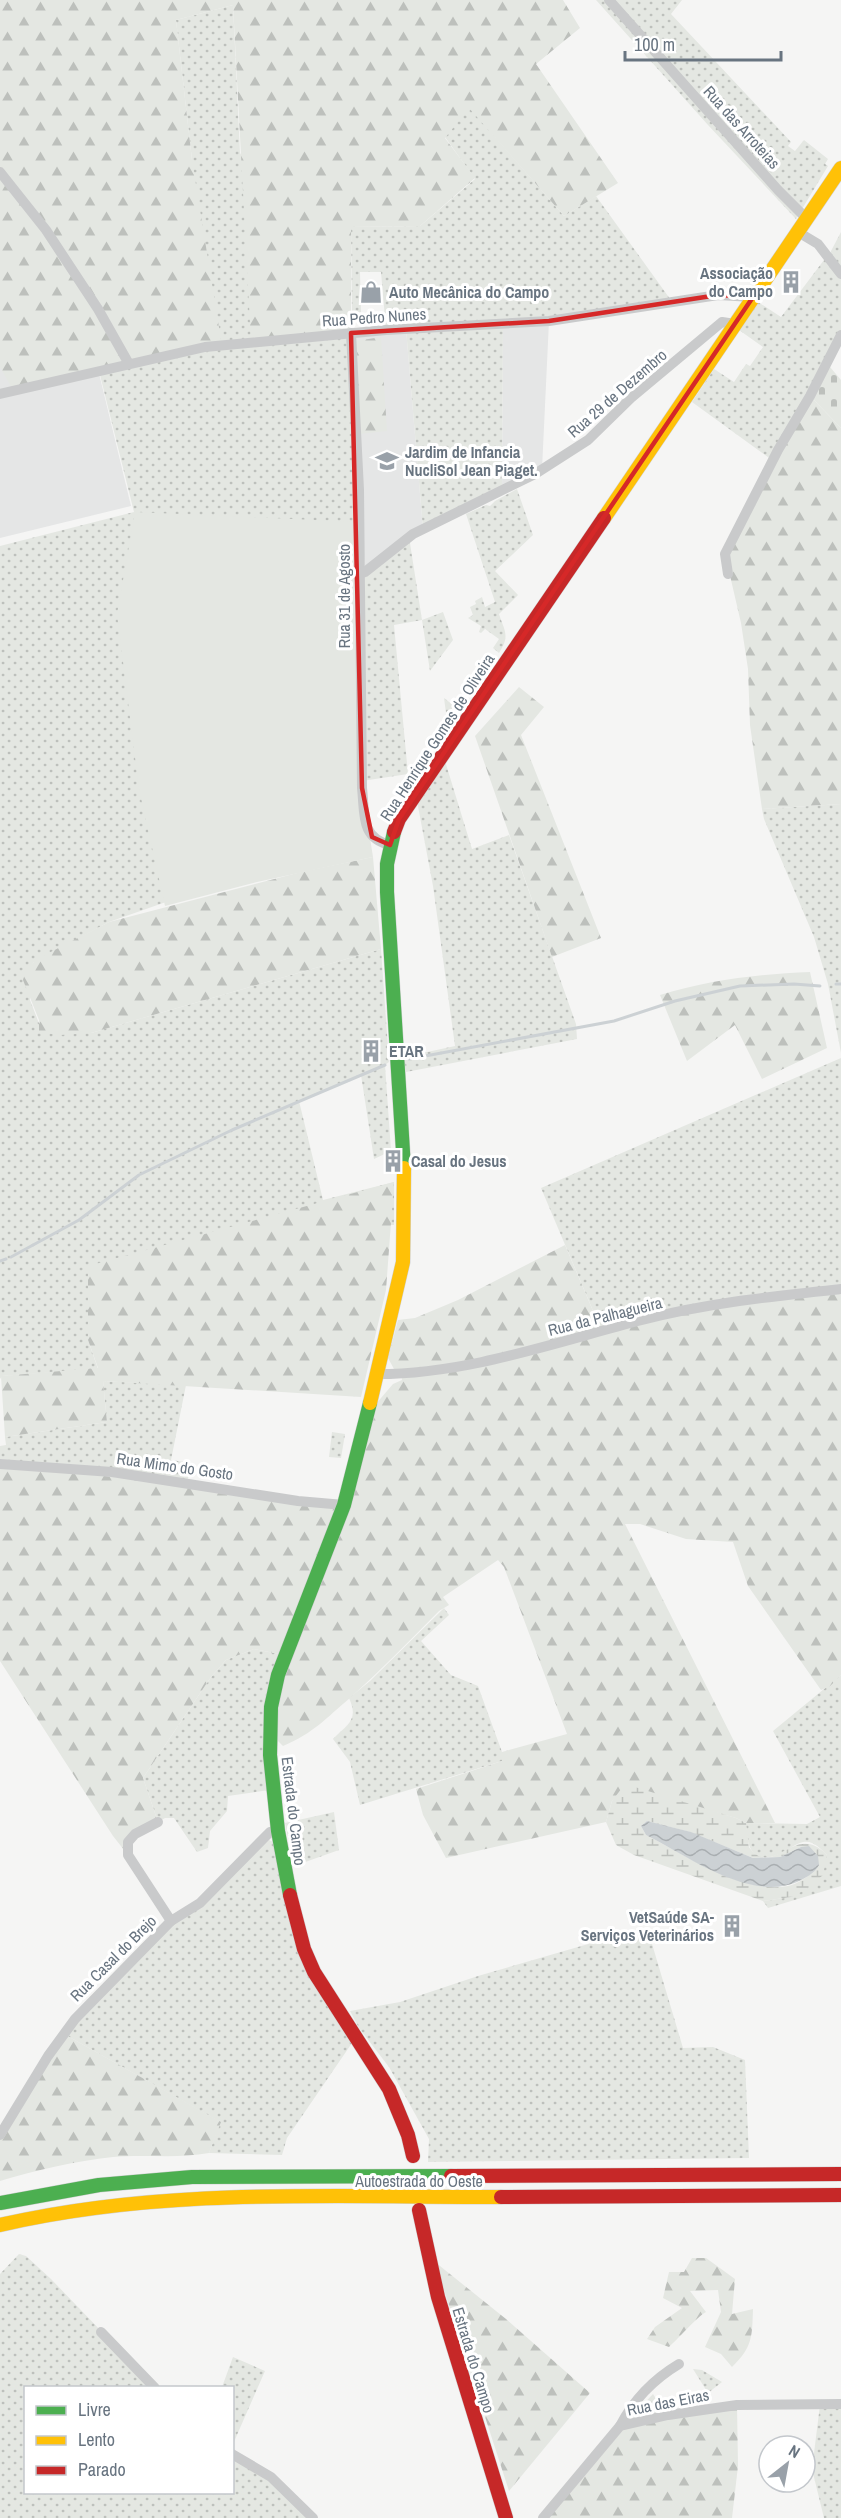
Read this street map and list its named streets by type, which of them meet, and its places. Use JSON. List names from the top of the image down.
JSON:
{
  "streets": {
    "main road": ["Rua Henrique Gomes de Oliveira", "Estrada do Campo", "Autoestrada do Oeste"],
    "street": [
      "Rua das Arroteias",
      "Rua Pedro Nunes",
      "Rua 29 de Dezembro",
      "Rua 31 de Agosto",
      "Rua da Palhagueira",
      "Rua Mimo do Gosto",
      "Rua Casal do Brejo",
      "Rua das Eiras"
    ]
  },
  "crossings": [
    ["Rua das Arroteias", "Rua Henrique Gomes de Oliveira"],
    ["Rua Pedro Nunes", "Rua 31 de Agosto"],
    ["Rua Pedro Nunes", "Rua Henrique Gomes de Oliveira"],
    ["Rua 29 de Dezembro", "Rua 31 de Agosto"],
    ["Rua 29 de Dezembro", "Rua Henrique Gomes de Oliveira"],
    ["Rua 31 de Agosto", "Rua Henrique Gomes de Oliveira"],
    ["Rua Henrique Gomes de Oliveira", "Rua da Palhagueira"],
    ["Rua Henrique Gomes de Oliveira", "Estrada do Campo"],
    ["Rua Mimo do Gosto", "Estrada do Campo"],
    ["Estrada do Campo", "Rua Casal do Brejo"]
  ],
  "places": {
    "building": [
      "Associação do Campo",
      "ETAR",
      "Casal do Jesus",
      "VetSaúde SA- Serviços Veterinários"
    ],
    "shop": ["Auto Mecânica do Campo"],
    "school or university": ["Jardim de Infancia NucliSol Jean Piaget."]
  },
  "legend": ["Livre", "Lento", "Parado"],
  "scale_bar": "100 m",
  "north": "top right"
}
